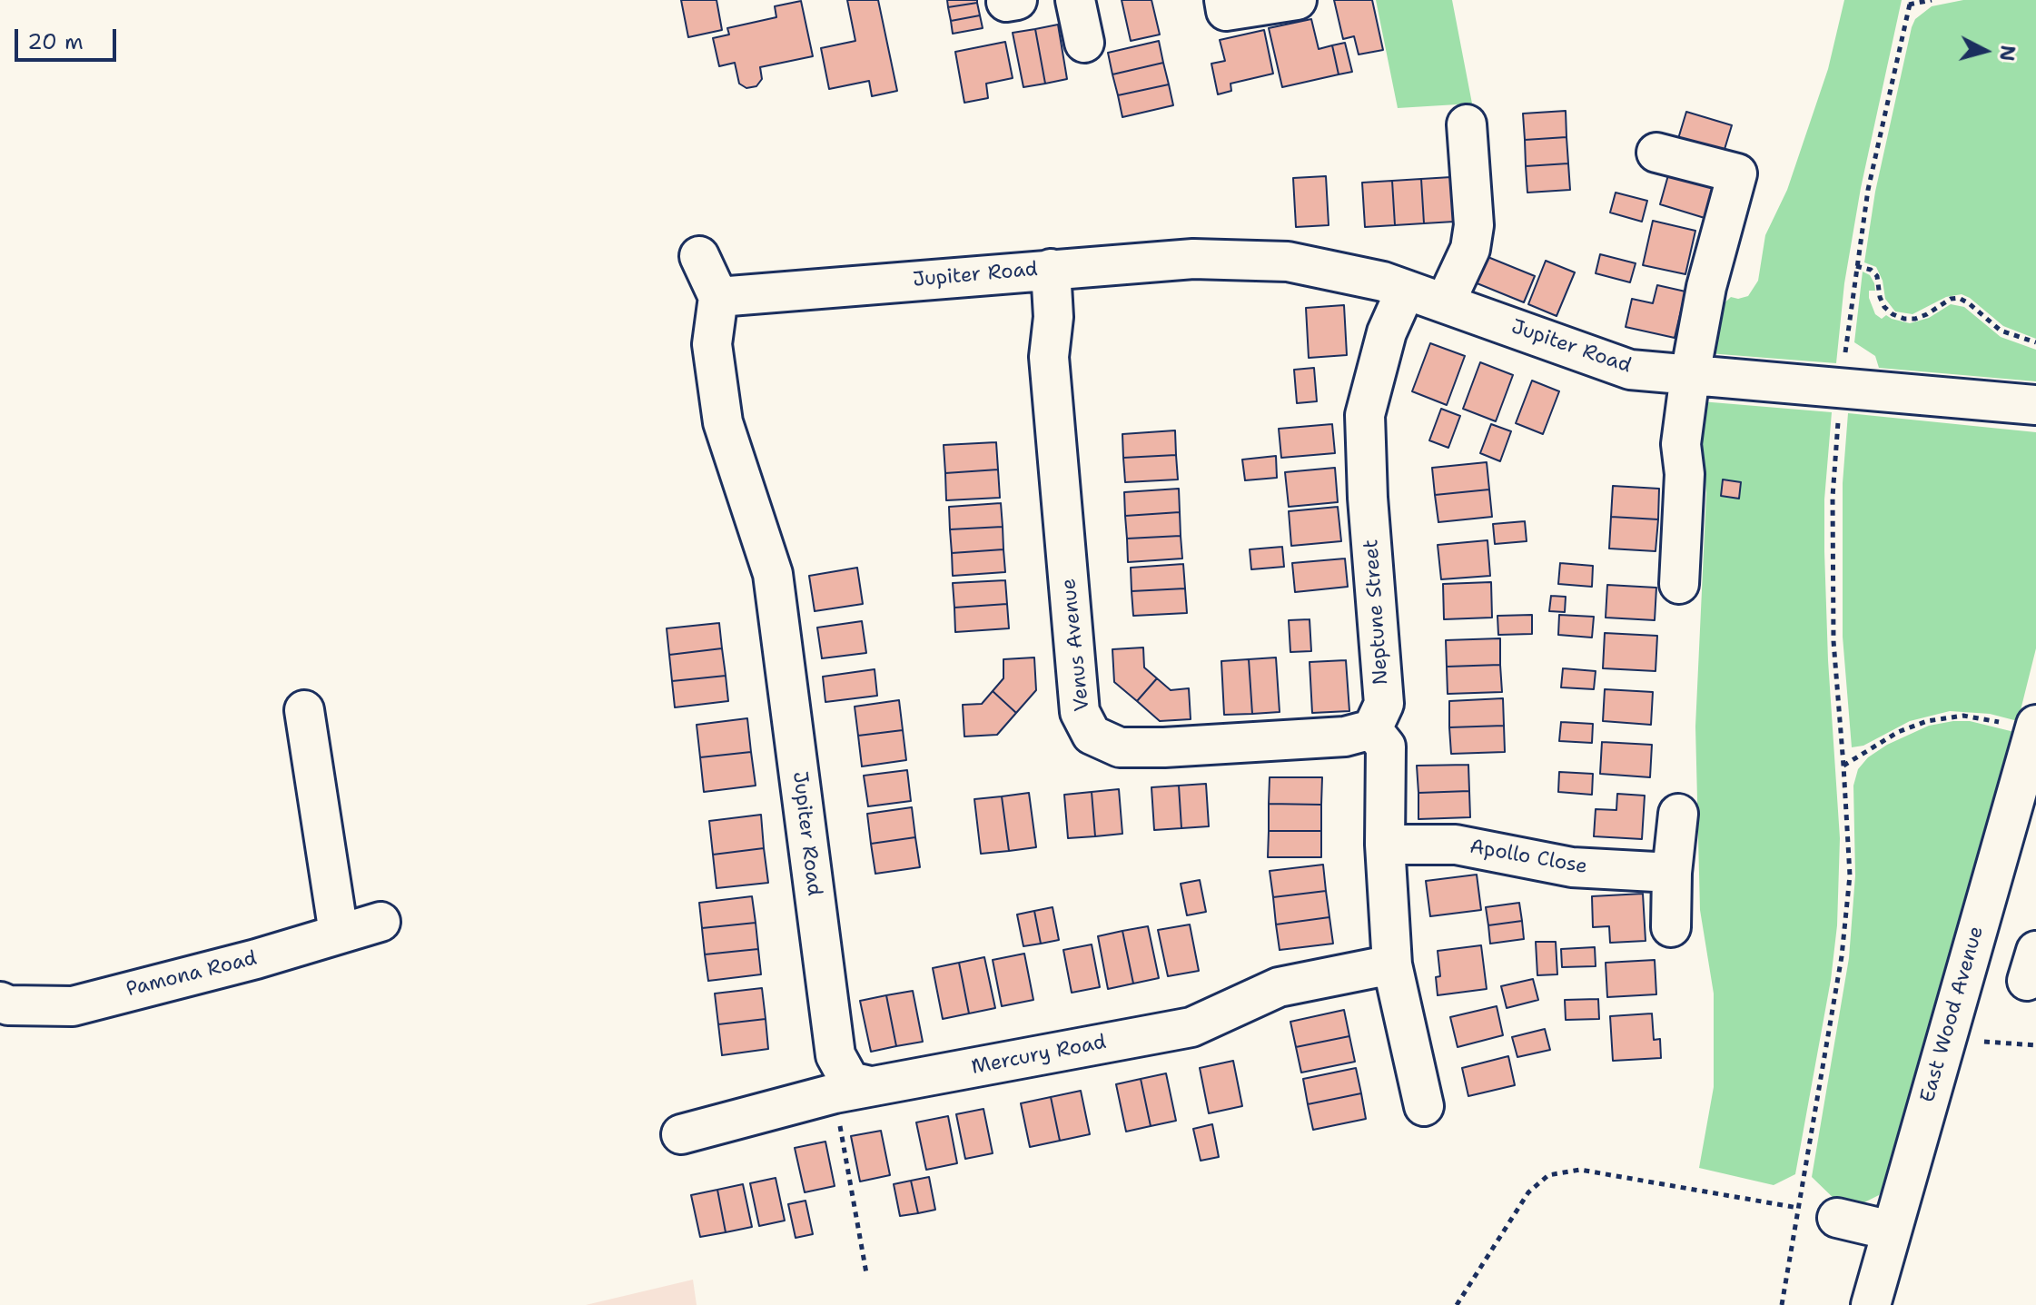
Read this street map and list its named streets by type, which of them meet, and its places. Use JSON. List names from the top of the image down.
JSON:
{
  "streets": {
    "street": [
      "Jupiter Road",
      "Neptune Street",
      "Venus Avenue",
      "Apollo Close",
      "Pamona Road",
      "East Wood Avenue",
      "Mercury Road"
    ]
  },
  "crossings": [
    ["Jupiter Road", "Neptune Street"],
    ["Jupiter Road", "Venus Avenue"],
    ["Jupiter Road", "Mercury Road"],
    ["Neptune Street", "Venus Avenue"]
  ],
  "scale_bar": "20 m",
  "north": "right"
}
